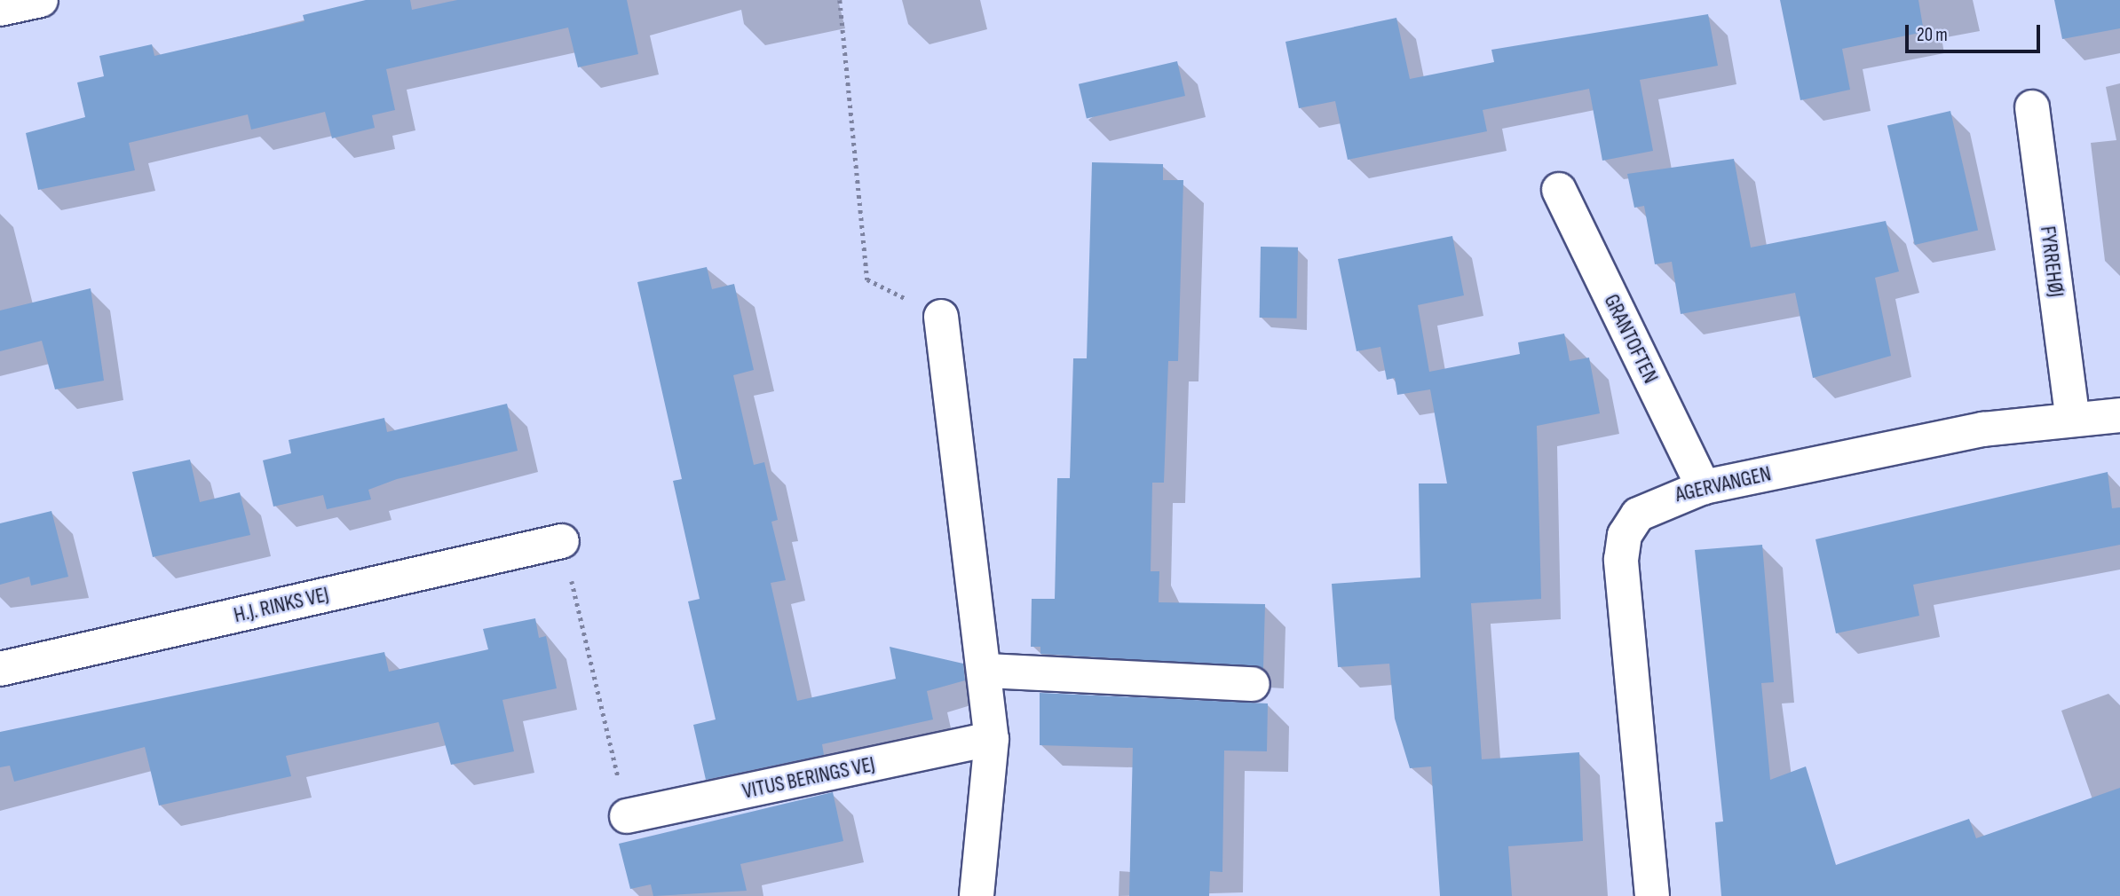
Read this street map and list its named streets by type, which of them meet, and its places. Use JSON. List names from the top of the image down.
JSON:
{
  "streets": {
    "street": [
      "FYRREHØJ",
      "GRANTOFTEN",
      "AGERVANGEN",
      "H.J. RINKS VEJ",
      "VITUS BERINGS VEJ"
    ]
  },
  "crossings": [
    ["FYRREHØJ", "AGERVANGEN"],
    ["GRANTOFTEN", "AGERVANGEN"]
  ],
  "scale_bar": "20 m"
}
